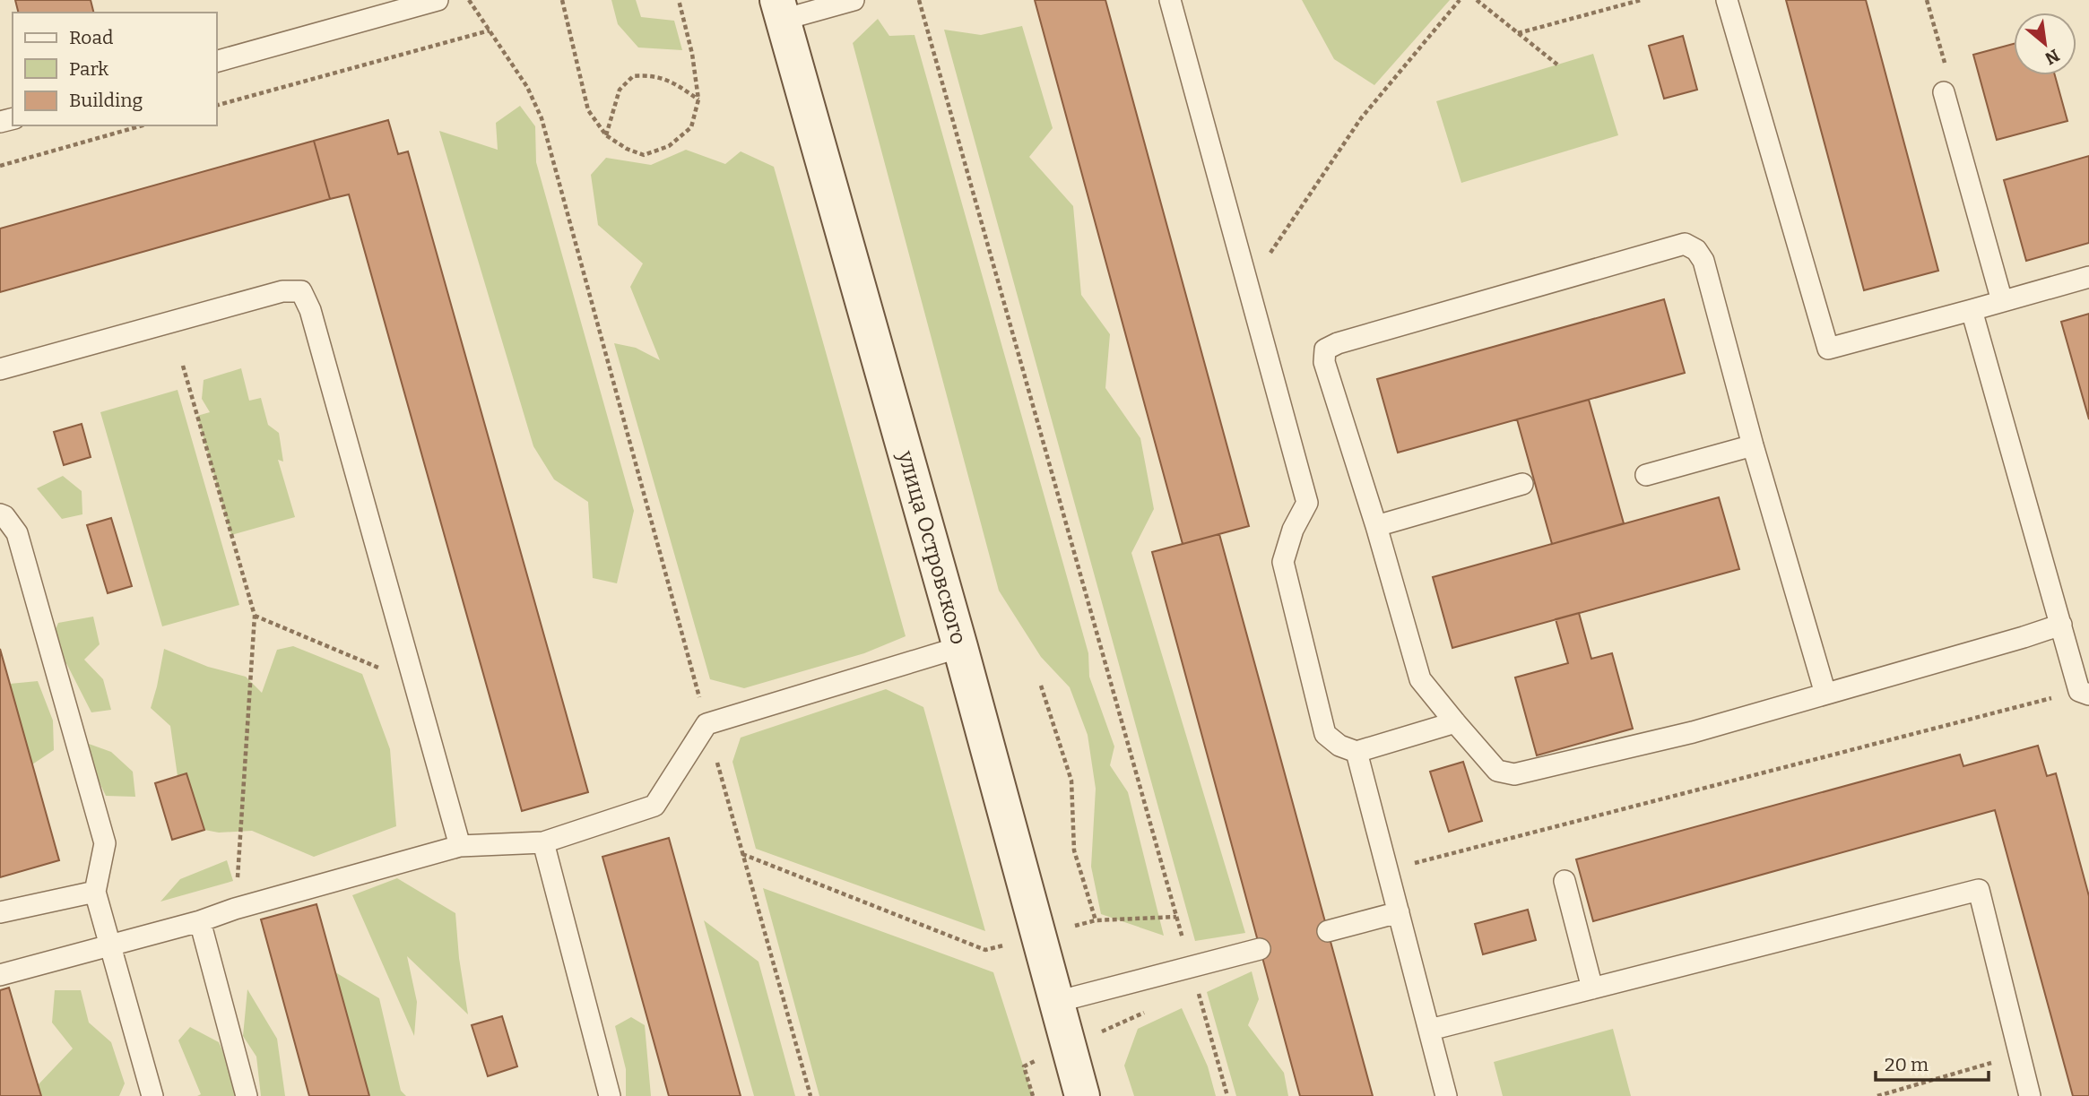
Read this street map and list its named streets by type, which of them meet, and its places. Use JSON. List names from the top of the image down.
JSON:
{
  "streets": {
    "main road": ["улица Островского"]
  },
  "legend": ["Road", "Park", "Building"],
  "scale_bar": "20 m",
  "north": "bottom right"
}
